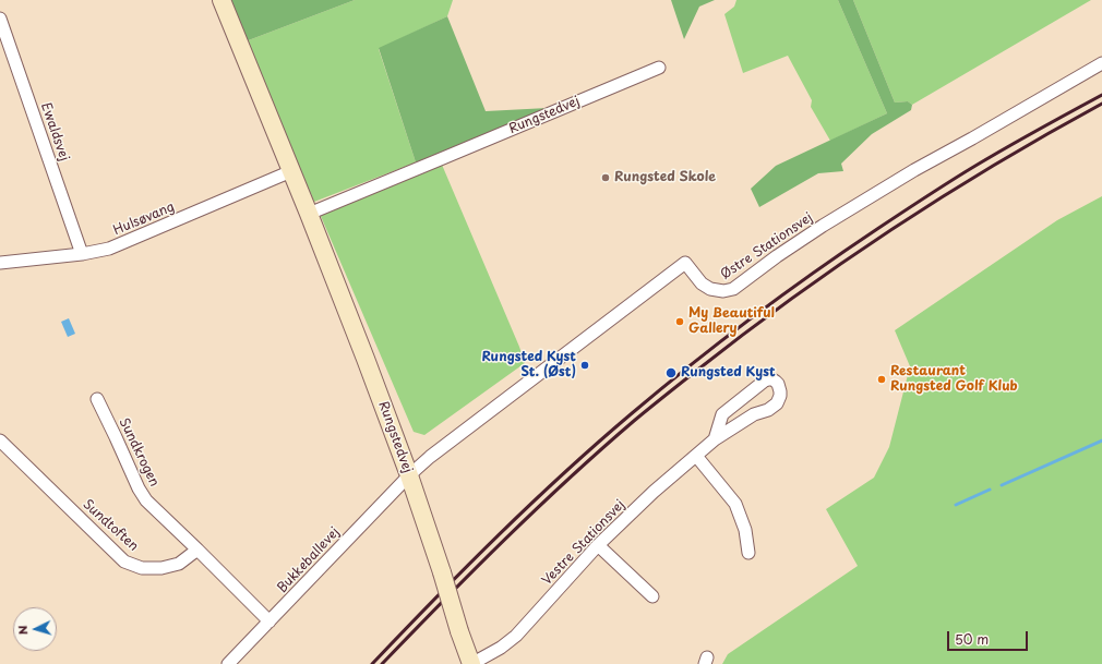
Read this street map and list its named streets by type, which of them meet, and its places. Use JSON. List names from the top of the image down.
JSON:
{
  "streets": {
    "main road": ["Rungstedvej"],
    "street": [
      "Ewaldsvej",
      "Hulsøvang",
      "Østre Stationsvej",
      "Sundkrogen",
      "Sundtoften",
      "Vestre Stationsvej",
      "Bukkeballevej"
    ]
  },
  "crossings": [
    ["Rungstedvej", "Hulsøvang"],
    ["Rungstedvej", "Østre Stationsvej"],
    ["Rungstedvej", "Vestre Stationsvej"],
    ["Rungstedvej", "Bukkeballevej"],
    ["Ewaldsvej", "Hulsøvang"],
    ["Østre Stationsvej", "Bukkeballevej"],
    ["Sundkrogen", "Sundtoften"]
  ],
  "places": [
    "Rungsted Skole",
    "My Beautiful Gallery",
    "Rungsted Kyst St. (Øst)",
    "Rungsted Kyst",
    "Restaurant Rungsted Golf Klub"
  ],
  "scale_bar": "50 m",
  "north": "left"
}
